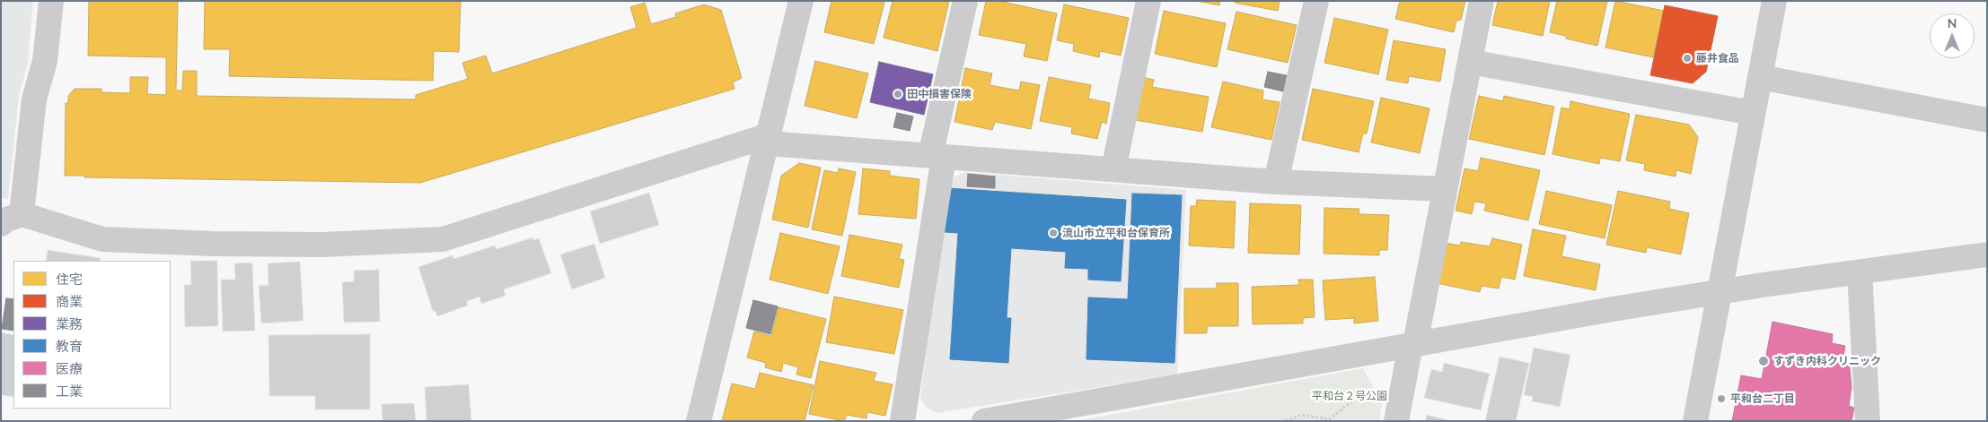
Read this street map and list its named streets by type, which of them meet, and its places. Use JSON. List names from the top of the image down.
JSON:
{
  "parks": ["平和台２号公園"],
  "places": [
    "藤井食品",
    "田中損害保険",
    "流山市立平和台保育所",
    "すずき内科クリニック",
    "平和台二丁目"
  ],
  "legend": [
    "住宅",
    "商業",
    "業務",
    "教育",
    "医療",
    "工業"
  ],
  "north": "top"
}
